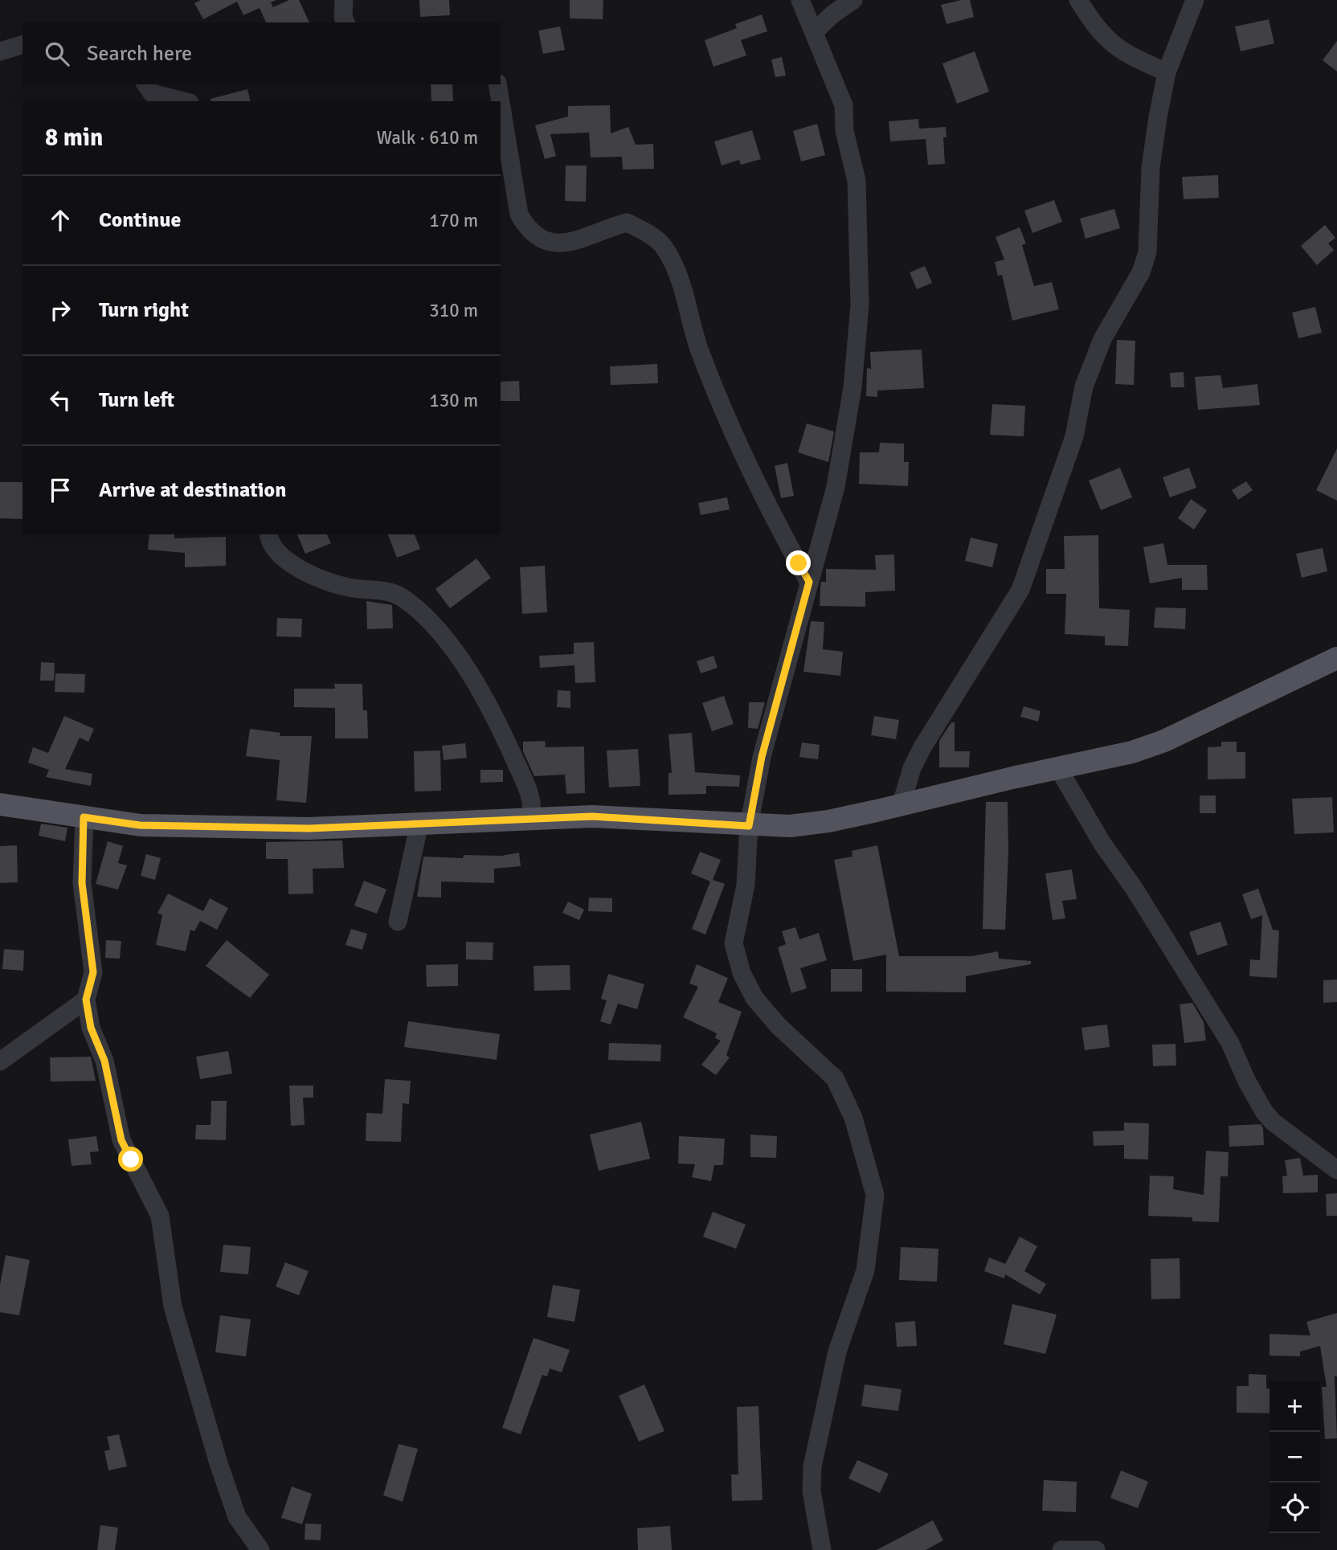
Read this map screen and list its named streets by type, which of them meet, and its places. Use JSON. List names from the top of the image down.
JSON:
{
  "page": {
    "search": "Search here",
    "heading": ["8 min", "Walk · 610 m"],
    "list": [
      ["Continue", "170 m"],
      ["Turn right", "310 m"],
      ["Turn left", "130 m"],
      "Arrive at destination"
    ],
    "map_buttons": ["+", "−"]
  }
}
